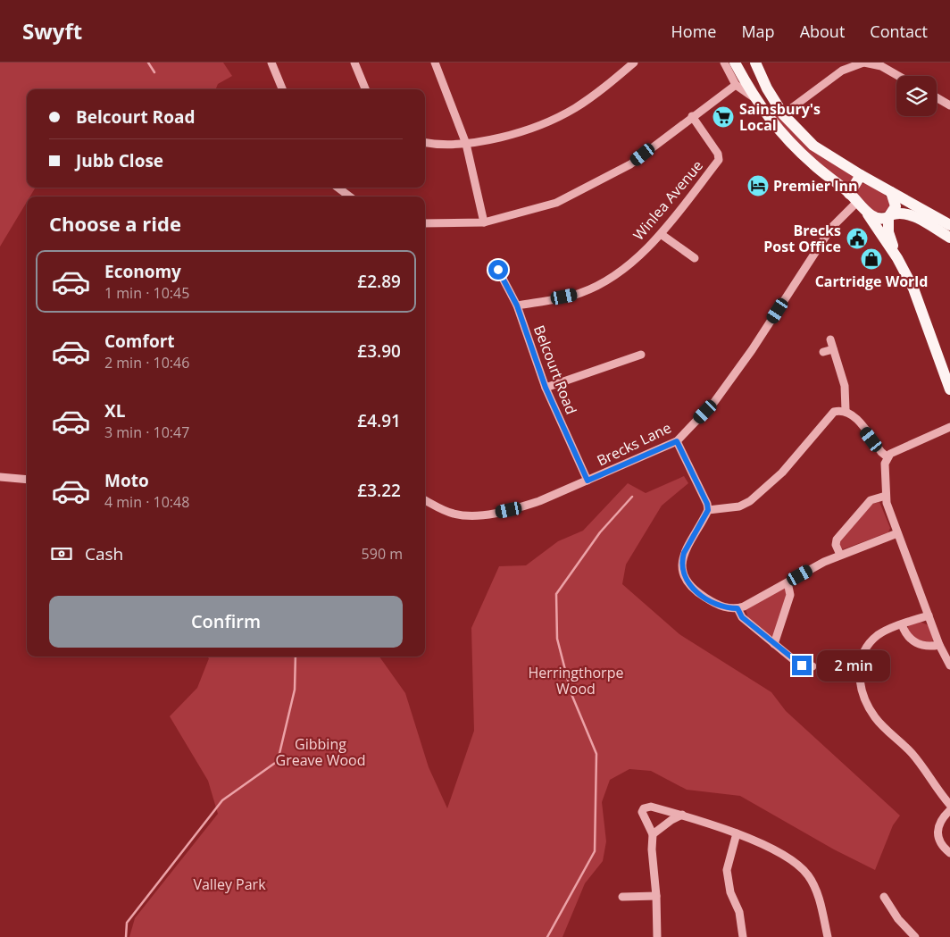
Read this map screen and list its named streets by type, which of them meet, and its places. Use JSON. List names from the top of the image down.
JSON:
{
  "streets": {
    "street": ["Winlea Avenue", "Belcourt Road", "Brecks Lane"]
  },
  "crossings": [
    ["Winlea Avenue", "Belcourt Road"],
    ["Belcourt Road", "Brecks Lane"]
  ],
  "parks": ["Herringthorpe Wood", "Gibbing Greave Wood", "Valley Park"],
  "places": {
    "supermarket": ["Sainsbury's Local"],
    "hotel": ["Premier Inn"],
    "public building": ["Brecks Post Office"],
    "shop": ["Cartridge World"]
  },
  "page": {
    "header": "Swyft",
    "nav": [
      "Home",
      "Map",
      "About",
      "Contact"
    ],
    "banner": ["Belcourt Road", "Jubb Close"],
    "heading": "Choose a ride",
    "list": [
      {
        "name": "Economy",
        "note": "1 min · 10:45",
        "value": "£2.89"
      },
      {
        "name": "Comfort",
        "note": "2 min · 10:46",
        "value": "£3.90"
      },
      {
        "name": "XL",
        "note": "3 min · 10:47",
        "value": "£4.91"
      },
      {
        "name": "Moto",
        "note": "4 min · 10:48",
        "value": "£3.22"
      }
    ],
    "pay": ["Cash", "590 m"],
    "buttons": "Confirm",
    "bubble": "2 min"
  }
}
